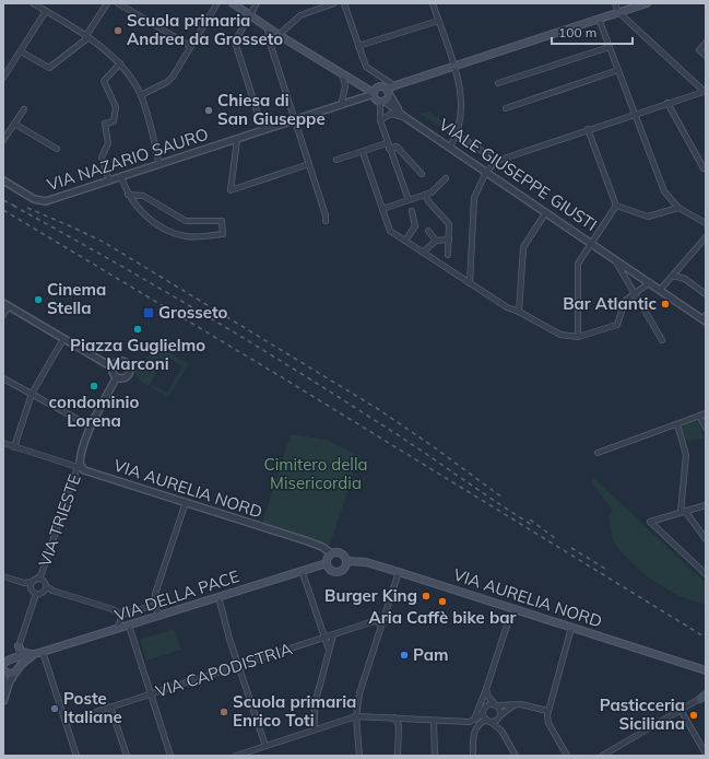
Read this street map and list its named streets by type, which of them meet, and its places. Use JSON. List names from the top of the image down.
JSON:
{
  "streets": {
    "main road": ["VIALE GIUSEPPE GIUSTI", "VIA AURELIA NORD", "VIA DELLA PACE"],
    "street": ["VIA NAZARIO SAURO", "VIA TRIESTE", "VIA CAPODISTRIA"]
  },
  "crossings": [
    ["VIA NAZARIO SAURO", "VIALE GIUSEPPE GIUSTI"],
    ["VIA AURELIA NORD", "VIA TRIESTE"],
    ["VIA AURELIA NORD", "VIA DELLA PACE"]
  ],
  "parks": ["Cimitero della Misericordia"],
  "places": {
    "other": [
      "Scuola primaria Andrea da Grosseto",
      "Chiesa di San Giuseppe",
      "Cinema Stella",
      "Bar Atlantic",
      "Piazza Guglielmo Marconi",
      "condominio Lorena",
      "Burger King",
      "Aria Caffè bike bar",
      "Pam",
      "Poste Italiane",
      "Scuola primaria Enrico Toti",
      "Pasticceria Siciliana"
    ],
    "transit": ["Grosseto"]
  },
  "scale_bar": "100 m"
}
